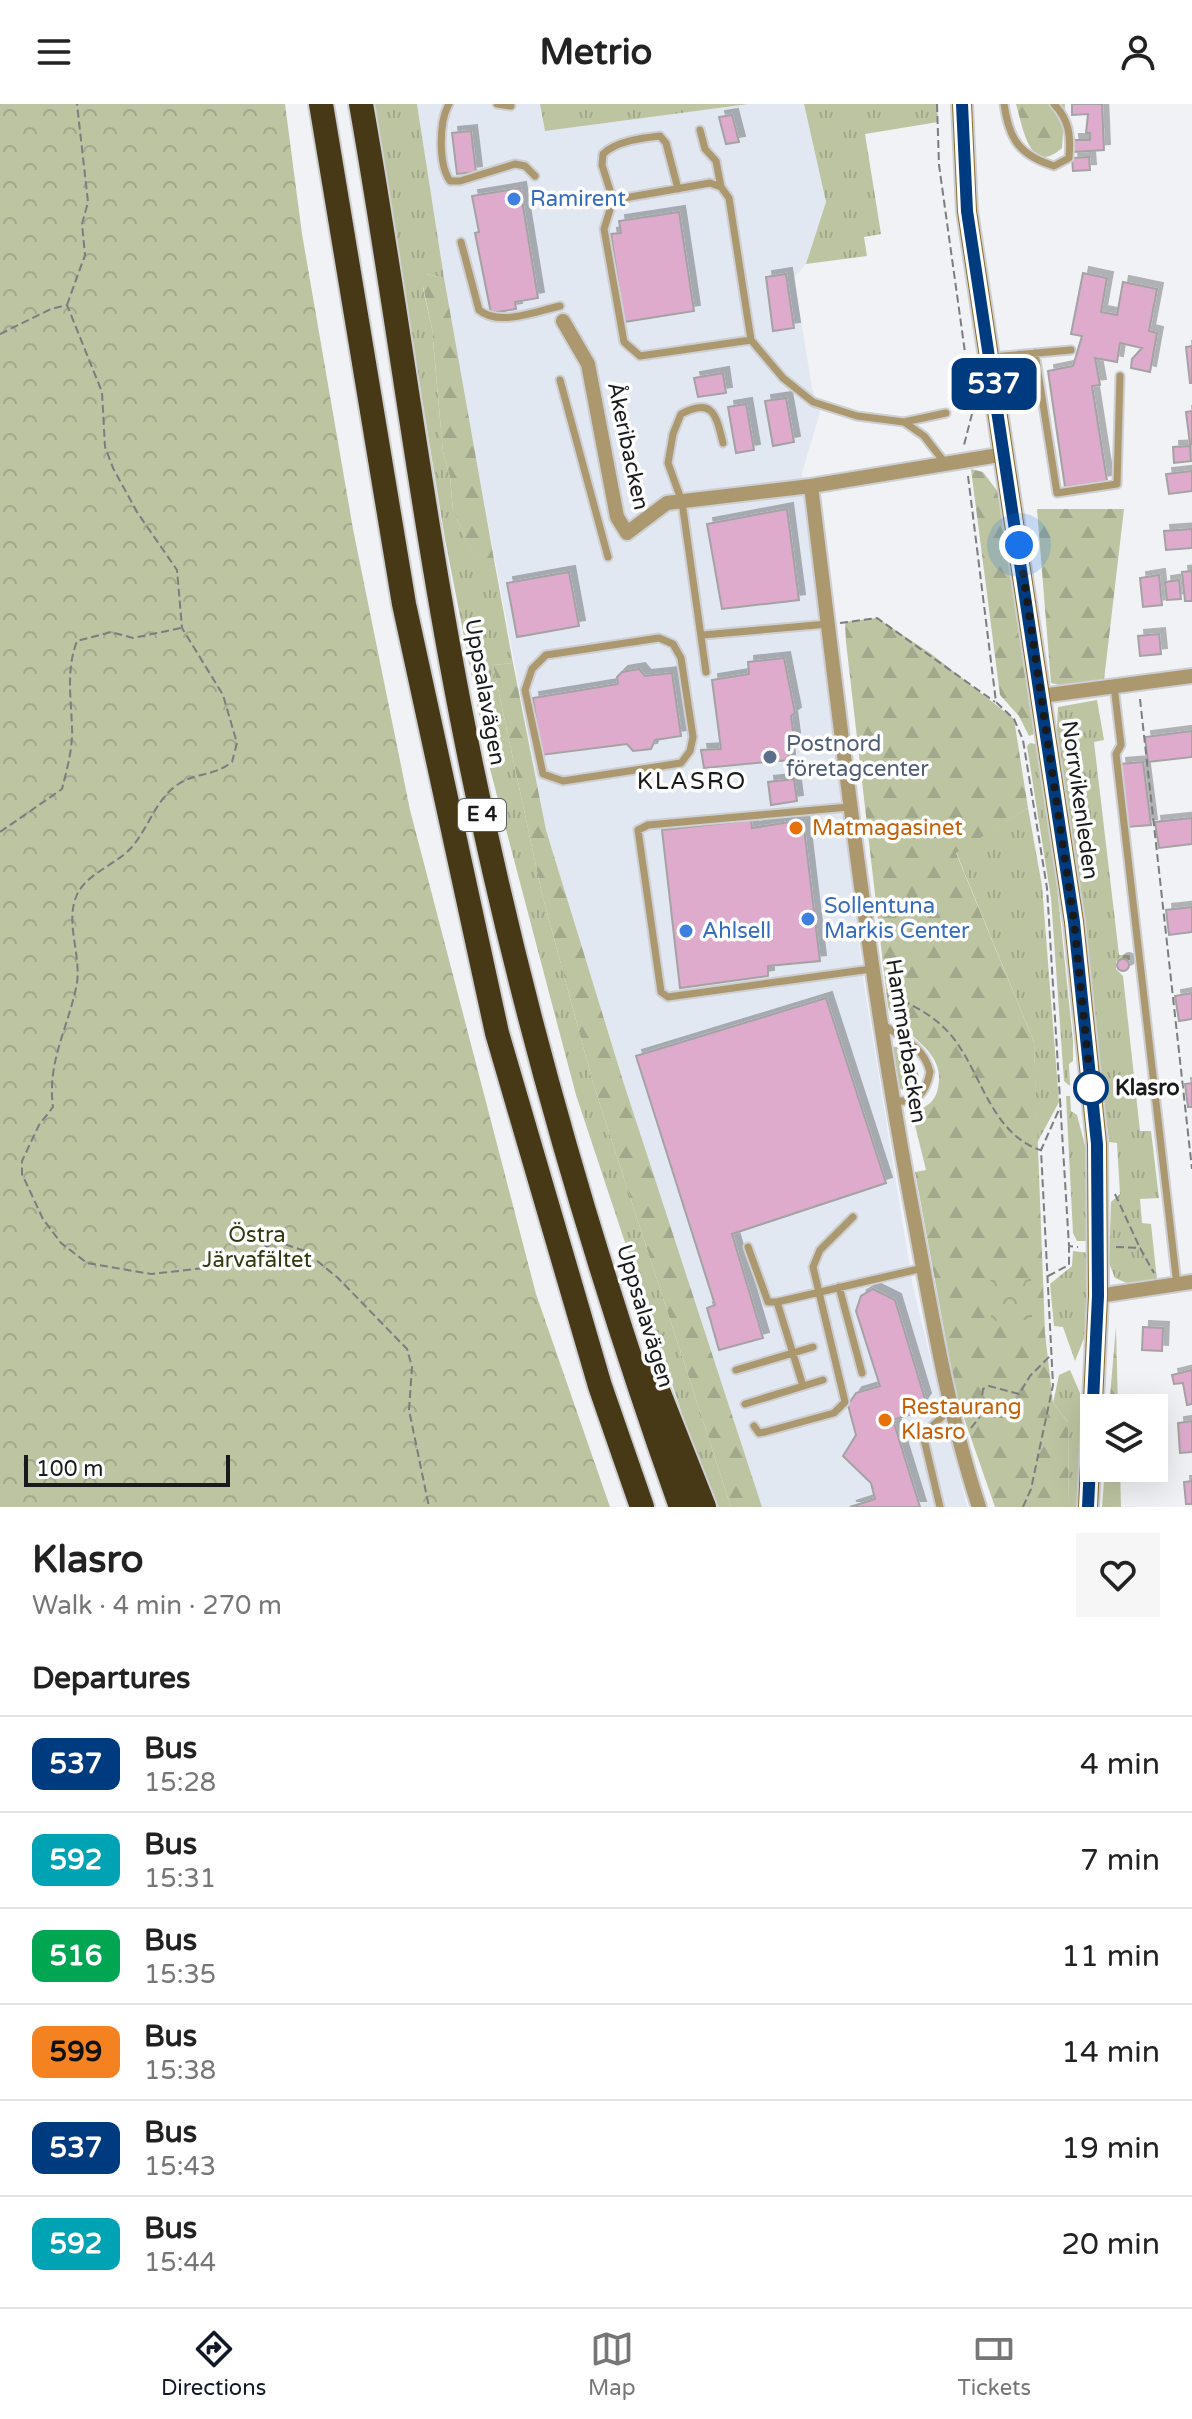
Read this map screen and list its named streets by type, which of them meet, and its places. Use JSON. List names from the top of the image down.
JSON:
{
  "streets": {
    "highway": ["Uppsalavägen", "E 4"],
    "main road": ["Norrvikenleden"],
    "street": ["Åkeribacken", "Hammarbacken"]
  },
  "crossings": [
    ["Åkeribacken", "Hammarbacken"]
  ],
  "districts": ["KLASRO"],
  "parks": ["Östra Järvafältet"],
  "places": [
    "Ramirent",
    "Postnord företagcenter",
    "Matmagasinet",
    "Sollentuna Markis Center",
    "Ahlsell",
    "Klasro",
    "Restaurang Klasro"
  ],
  "lines": ["bus line 537"],
  "scale_bar": "100 m",
  "page": {
    "header": "Metrio",
    "on_map": "537",
    "scale": "100 m",
    "heading": [
      ["Klasro", "Walk · 4 min · 270 m"],
      "Departures"
    ],
    "list": [
      {
        "mark": "537",
        "name": "Bus",
        "note": "15:28",
        "value": "4 min"
      },
      {
        "mark": "592",
        "name": "Bus",
        "note": "15:31",
        "value": "7 min"
      },
      {
        "mark": "516",
        "name": "Bus",
        "note": "15:35",
        "value": "11 min"
      },
      {
        "mark": "599",
        "name": "Bus",
        "note": "15:38",
        "value": "14 min"
      },
      {
        "mark": "537",
        "name": "Bus",
        "note": "15:43",
        "value": "19 min"
      },
      {
        "mark": "592",
        "name": "Bus",
        "note": "15:44",
        "value": "20 min"
      }
    ],
    "tabs": ["Directions", "Map", "Tickets"]
  }
}
